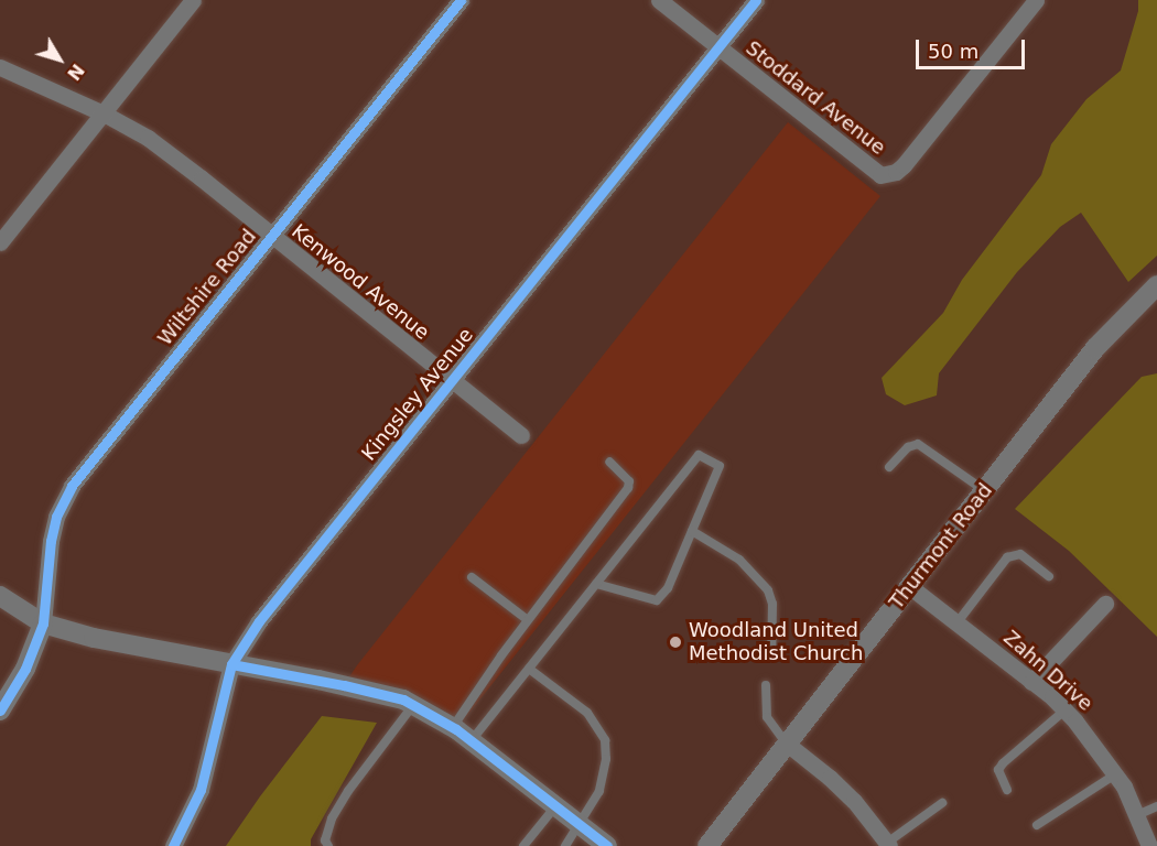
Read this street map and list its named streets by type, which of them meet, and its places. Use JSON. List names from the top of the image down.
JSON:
{
  "streets": {
    "street": [
      "Stoddard Avenue",
      "Kenwood Avenue",
      "Wiltshire Road",
      "Kingsley Avenue",
      "Thurmont Road",
      "Zahn Drive"
    ]
  },
  "crossings": [
    ["Stoddard Avenue", "Kingsley Avenue"],
    ["Kenwood Avenue", "Wiltshire Road"],
    ["Kenwood Avenue", "Kingsley Avenue"],
    ["Thurmont Road", "Zahn Drive"]
  ],
  "places": ["Woodland United Methodist Church"],
  "scale_bar": "50 m",
  "north": "bottom right"
}
